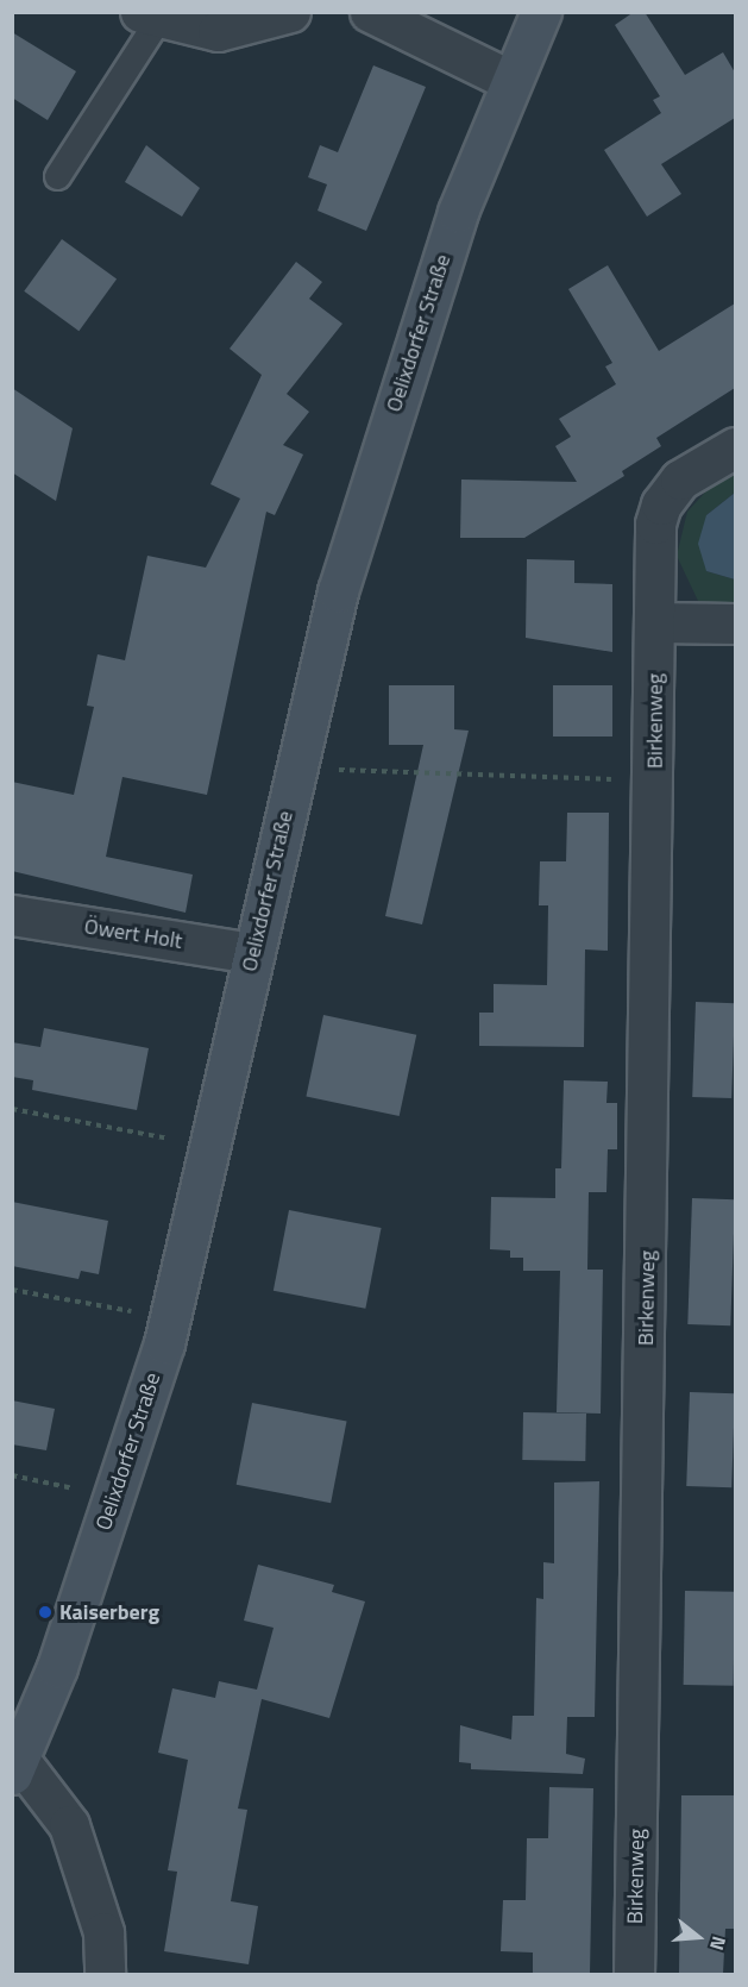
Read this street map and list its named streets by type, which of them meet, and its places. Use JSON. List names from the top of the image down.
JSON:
{
  "streets": {
    "street": ["Oelixdorfer Straße", "Birkenweg", "Öwert Holt"]
  },
  "crossings": [
    ["Oelixdorfer Straße", "Öwert Holt"]
  ],
  "places": ["Kaiserberg"],
  "north": "right"
}
